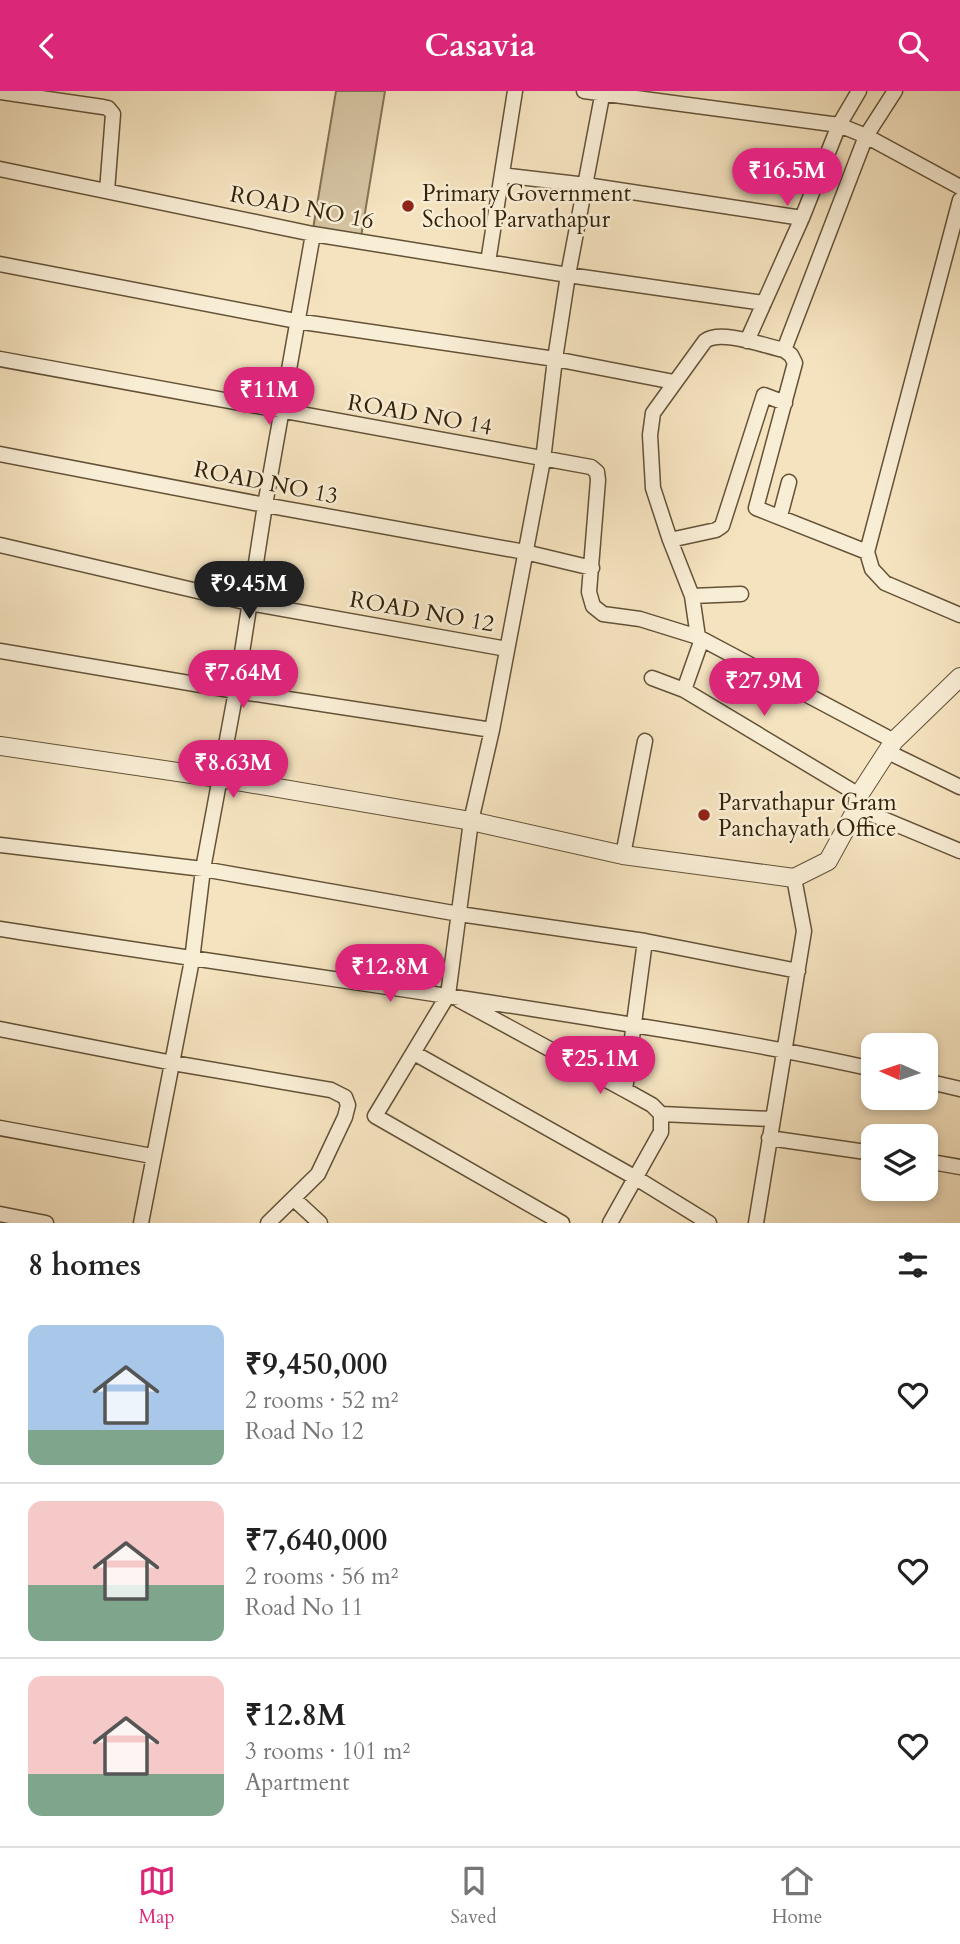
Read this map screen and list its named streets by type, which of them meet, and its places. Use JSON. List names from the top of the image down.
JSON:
{
  "streets": {
    "street": [
      "ROAD NO 16",
      "ROAD NO 14",
      "ROAD NO 13",
      "ROAD NO 12"
    ]
  },
  "crossings": [
    ["ROAD NO 14", "ROAD NO 13"]
  ],
  "places": ["Primary Government School Parvathapur", "Parvathapur Gram Panchayath Office"],
  "north": "left",
  "page": {
    "header": "Casavia",
    "price": [
      "₹16.5M",
      "₹11M",
      "₹9.45M",
      "₹7.64M",
      "₹27.9M",
      "₹8.63M",
      "₹12.8M",
      "₹25.1M"
    ],
    "heading": "8 homes",
    "list": [
      {
        "name": "₹9,450,000",
        "note": "2 rooms · 52 m² · Road No 12"
      },
      {
        "name": "₹7,640,000",
        "note": "2 rooms · 56 m² · Road No 11"
      },
      {
        "name": "₹12.8M",
        "note": "3 rooms · 101 m² · Apartment"
      }
    ],
    "tabs": ["Map", "Saved", "Home"]
  }
}
